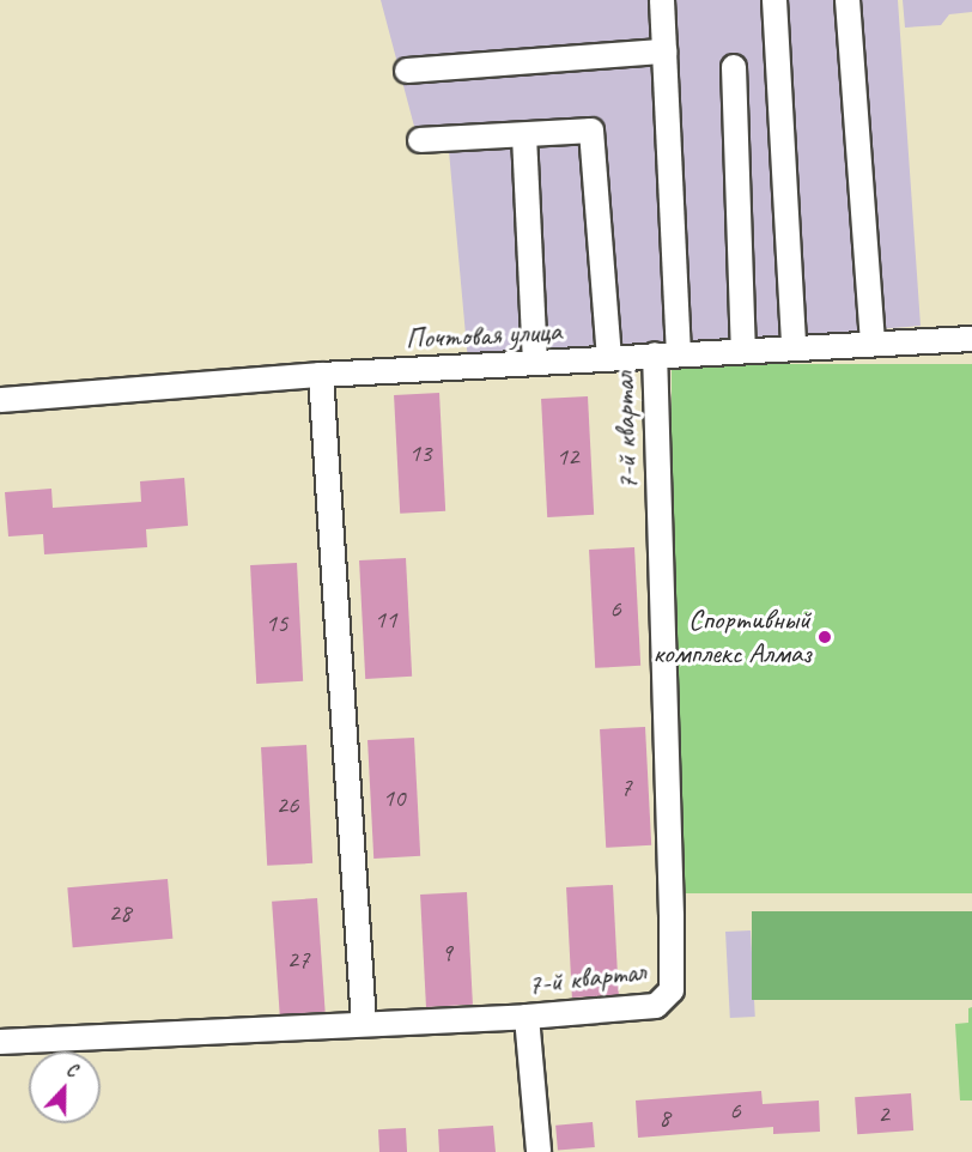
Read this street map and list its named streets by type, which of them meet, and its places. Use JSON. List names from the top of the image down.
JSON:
{
  "streets": {
    "street": ["Почтовая улица", "7-й квартал"]
  },
  "crossings": [
    ["Почтовая улица", "7-й квартал"]
  ],
  "places": ["Спортивный комплекс Алмаз"],
  "house_numbers": [
    "13",
    "12",
    "6",
    "11",
    "15",
    "7",
    "10",
    "26",
    "28",
    "9",
    "27",
    "6",
    "2",
    "8"
  ],
  "north": "top"
}
